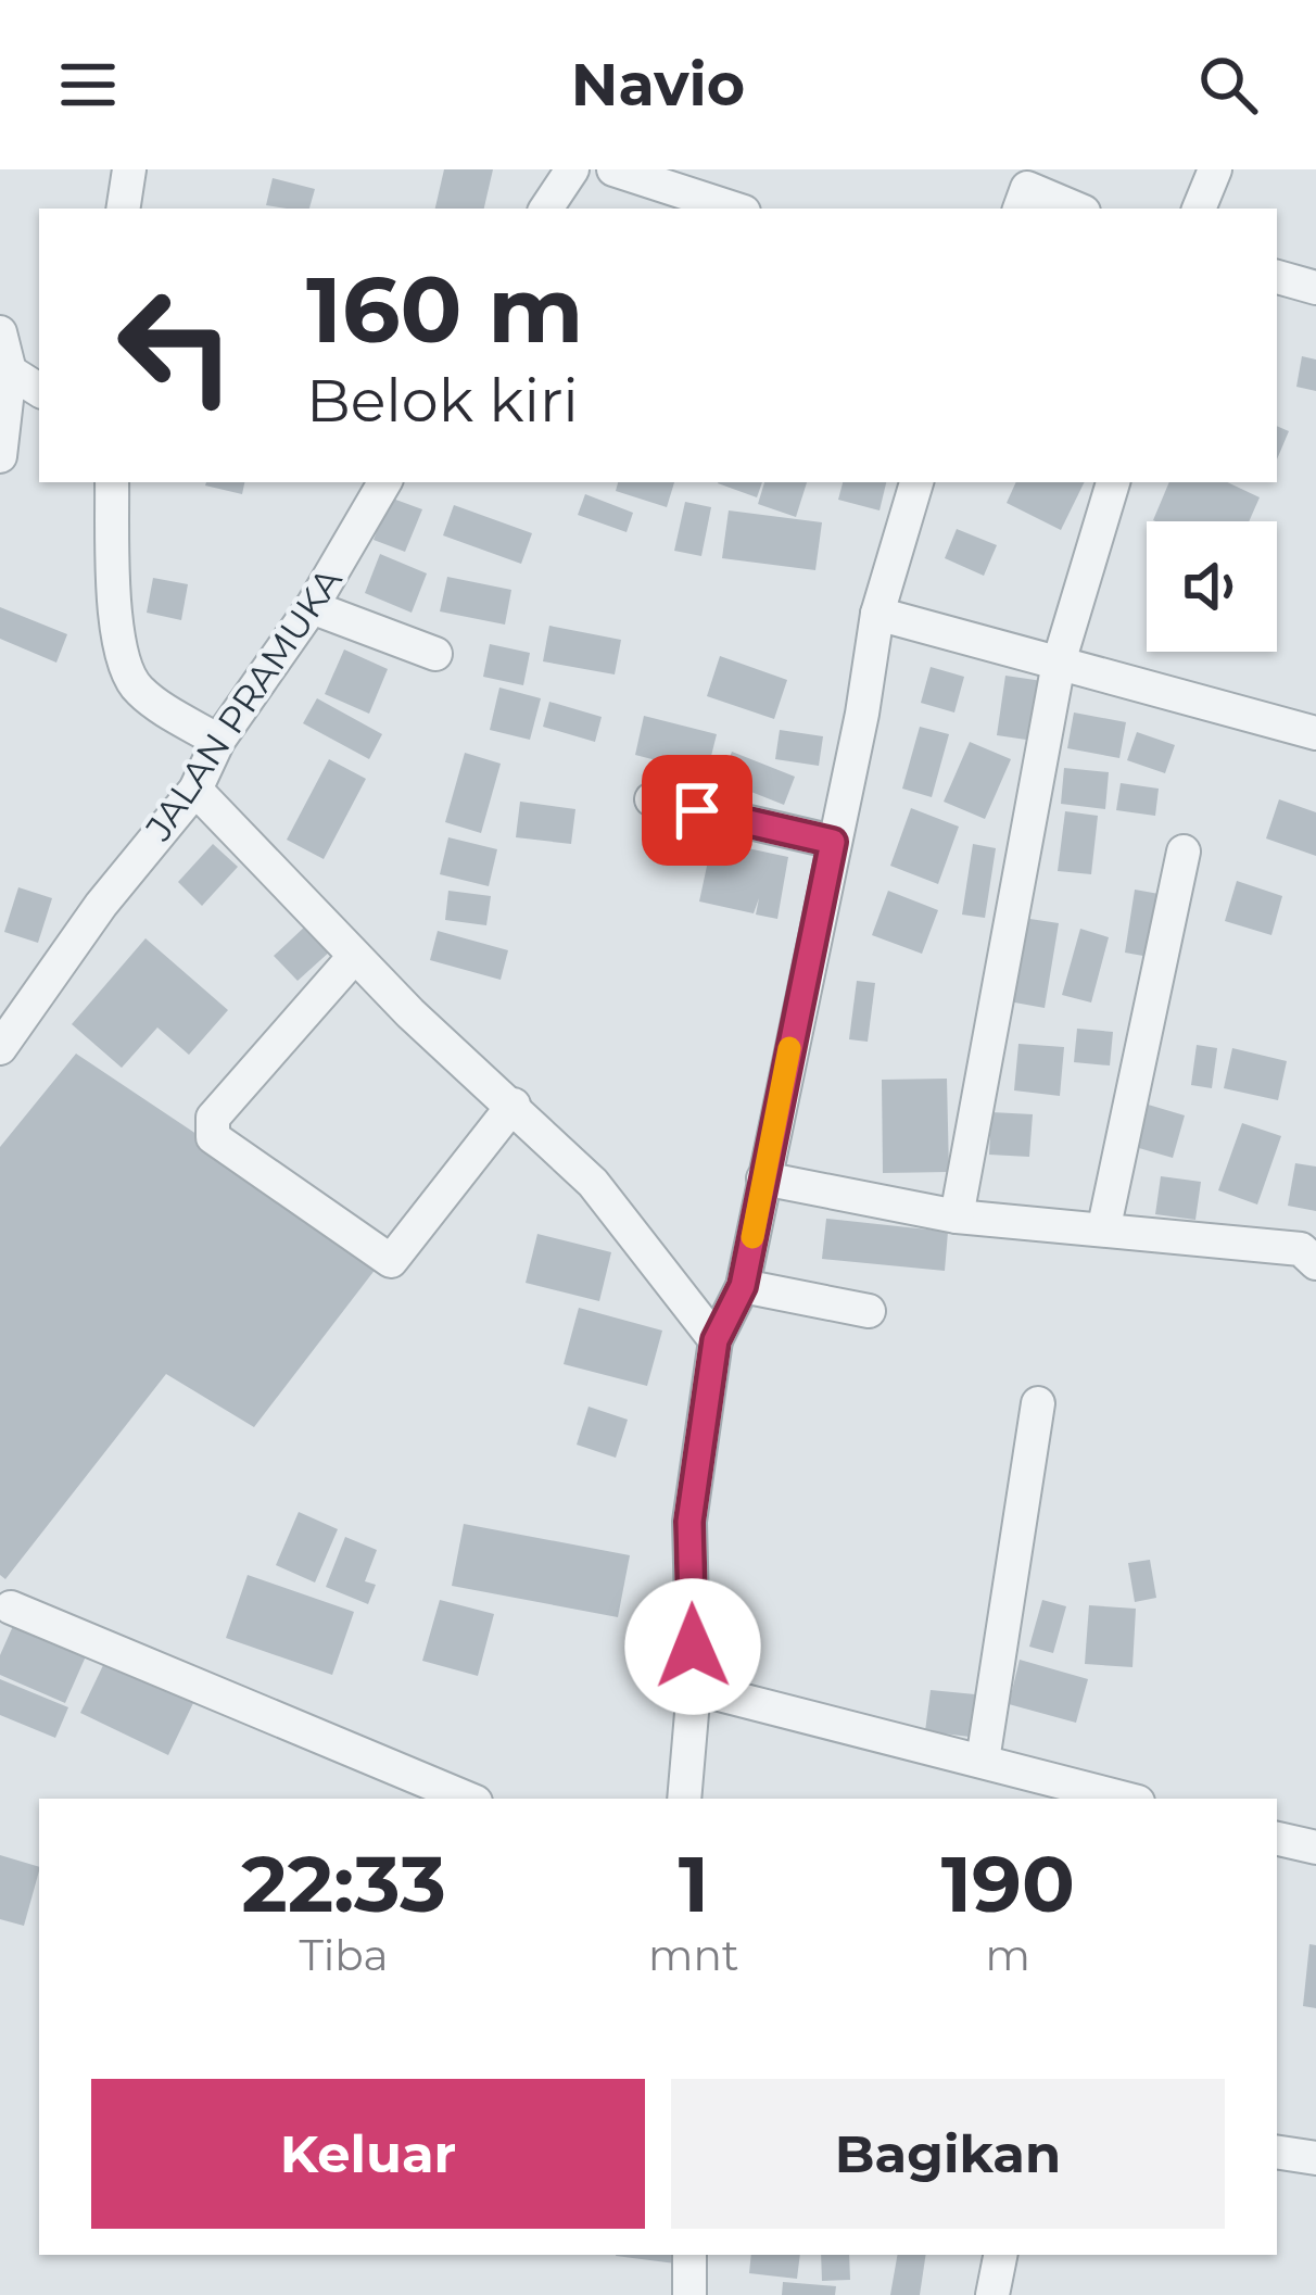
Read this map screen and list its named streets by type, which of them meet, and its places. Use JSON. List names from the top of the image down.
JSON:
{
  "streets": {
    "street": ["JALAN PRAMUKA"]
  },
  "page": {
    "header": "Navio",
    "turn": ["160 m", "Belok kiri"],
    "eta": [
      "22:33",
      "Tiba",
      "1",
      "mnt",
      "190",
      "m"
    ],
    "buttons": ["Keluar", "Bagikan"]
  }
}
